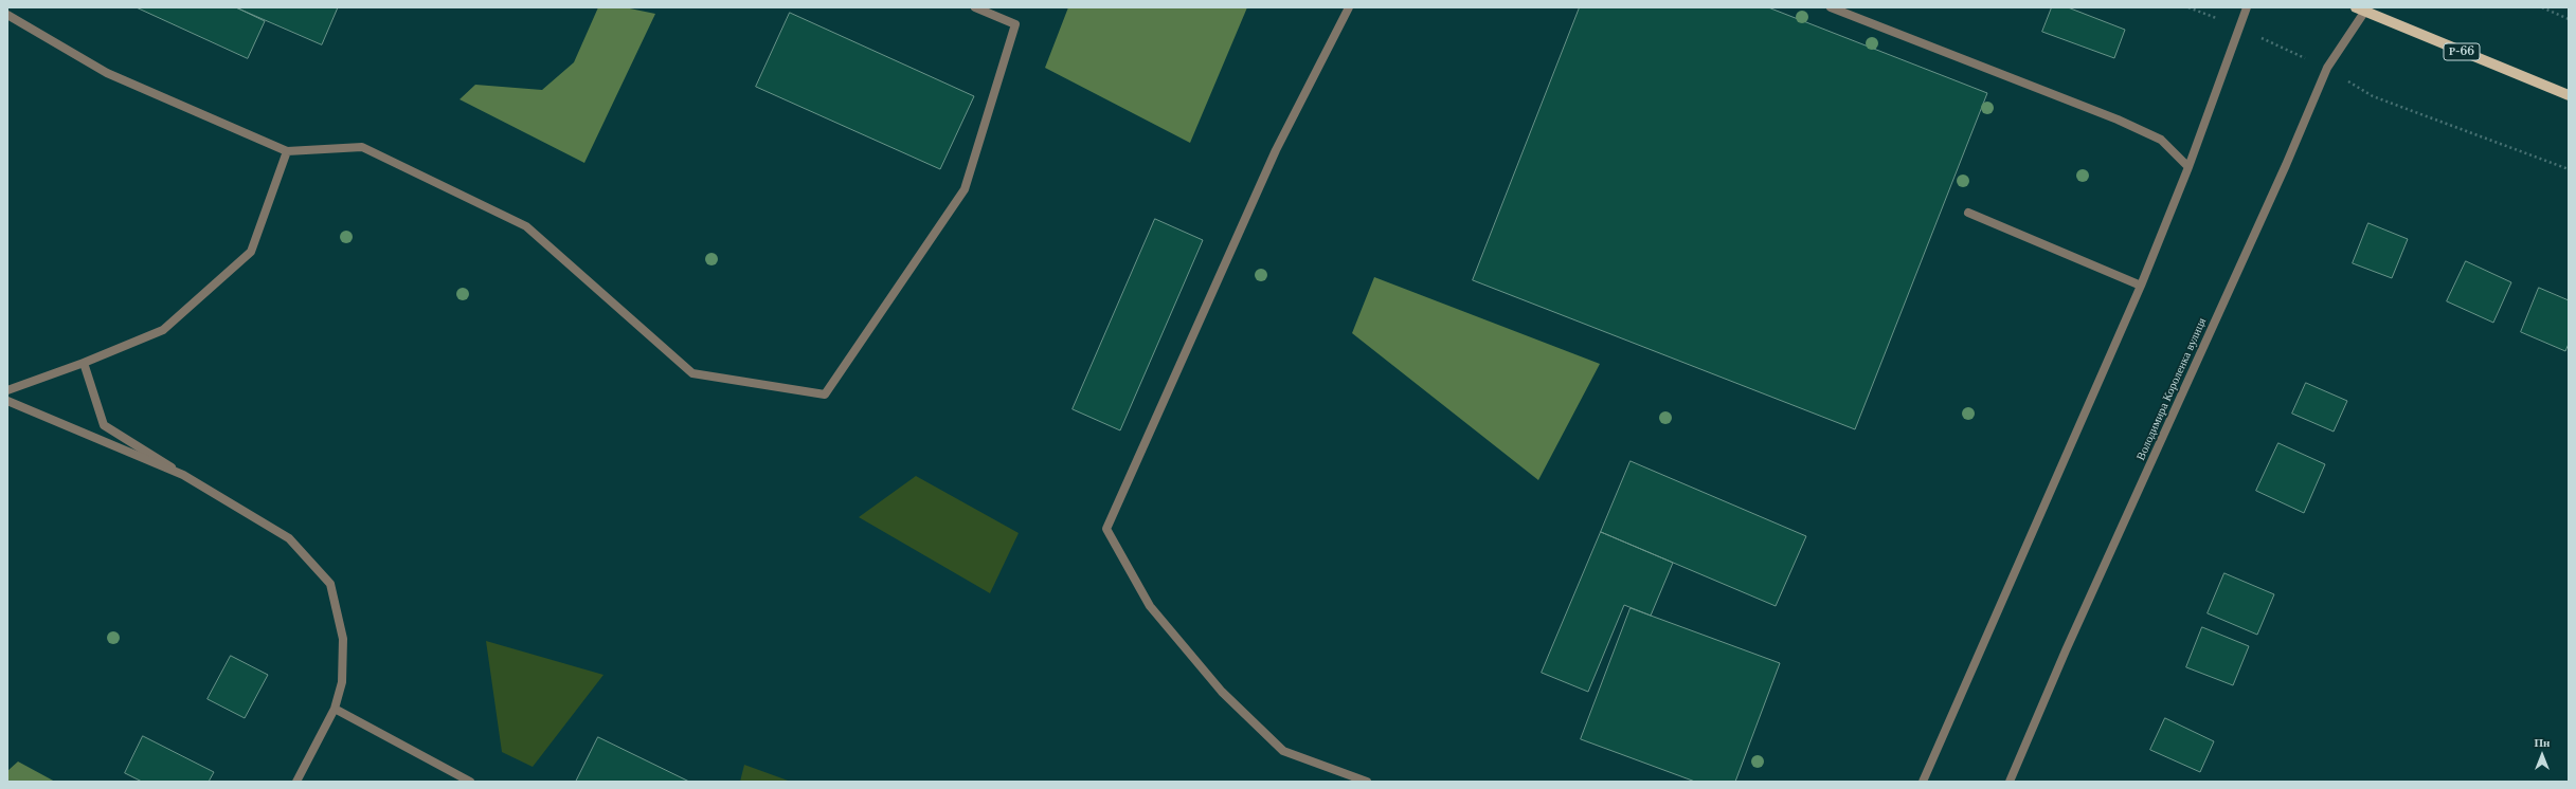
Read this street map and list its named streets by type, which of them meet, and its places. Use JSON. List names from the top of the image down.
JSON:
{
  "streets": {
    "main road": ["Р-66"],
    "street": ["Володимира Короленка вулиця"]
  },
  "crossings": [
    ["Р-66", "Володимира Короленка вулиця"]
  ],
  "north": "top"
}
